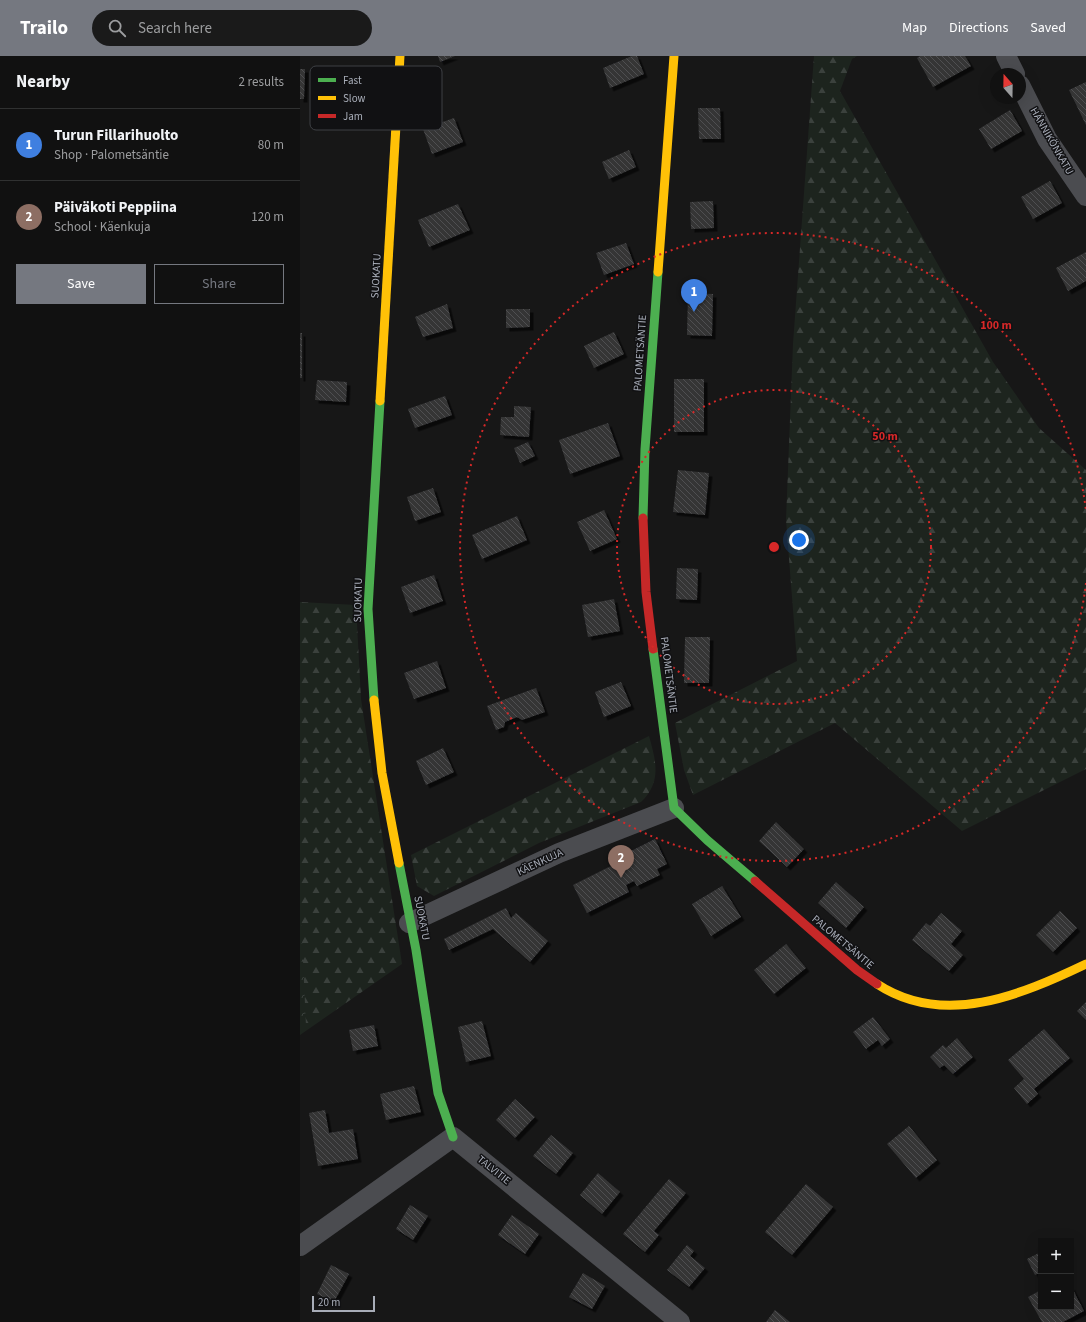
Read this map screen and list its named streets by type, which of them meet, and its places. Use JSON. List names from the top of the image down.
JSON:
{
  "streets": {
    "street": [
      "HÄNNIKÖNKATU",
      "SUOKATU",
      "PALOMETSÄNTIE",
      "KÄENKUJA",
      "TALVITIE"
    ]
  },
  "crossings": [
    ["SUOKATU", "KÄENKUJA"],
    ["SUOKATU", "TALVITIE"],
    ["PALOMETSÄNTIE", "KÄENKUJA"]
  ],
  "legend": ["Fast", "Slow", "Jam"],
  "scale_bar": "20 m",
  "north": "top",
  "page": {
    "header": "Trailo",
    "search": "Search here",
    "nav": ["Map", "Directions", "Saved"],
    "heading": ["Nearby", "2 results"],
    "list": [
      {
        "mark": "1",
        "name": "Turun Fillarihuolto",
        "note": "Shop · Palometsäntie",
        "value": "80 m"
      },
      {
        "mark": "2",
        "name": "Päiväkoti Peppiina",
        "note": "School · Käenkuja",
        "value": "120 m"
      }
    ],
    "buttons": ["Save", "Share"],
    "pins": ["1", "2"],
    "map_buttons": ["+", "−"],
    "scale": "20 m"
  },
  "rings": ["100 m", "50 m"]
}
